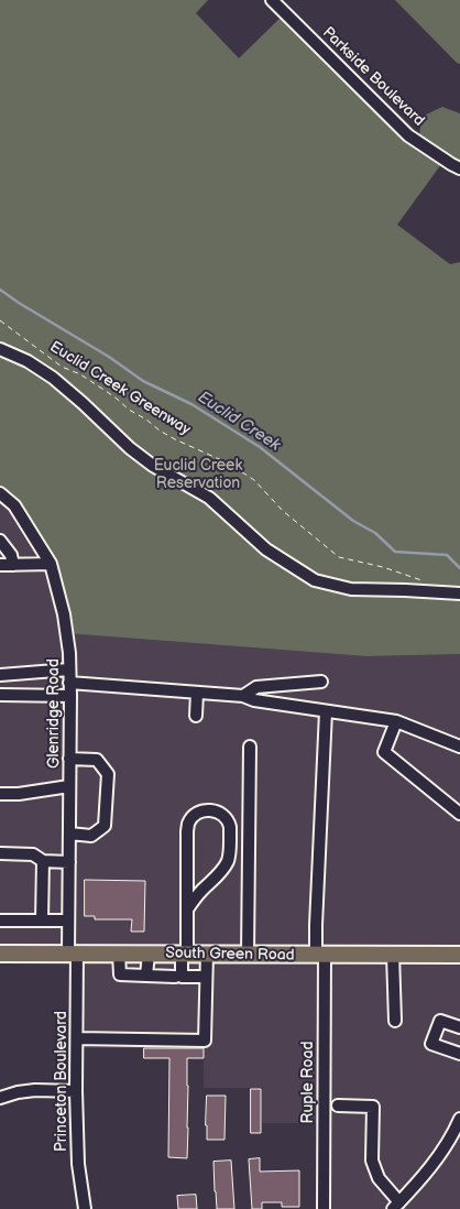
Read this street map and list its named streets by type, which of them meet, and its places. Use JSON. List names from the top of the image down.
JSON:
{
  "streets": {
    "main road": ["South Green Road"],
    "street": [
      "Parkside Boulevard",
      "Glenridge Road",
      "Princeton Boulevard",
      "Ruple Road"
    ],
    "path": ["Euclid Creek Greenway"]
  },
  "crossings": [
    ["Glenridge Road", "South Green Road"],
    ["Glenridge Road", "Princeton Boulevard"],
    ["South Green Road", "Princeton Boulevard"],
    ["South Green Road", "Ruple Road"]
  ],
  "water": ["Euclid Creek"],
  "parks": ["Euclid Creek Reservation"]
}
